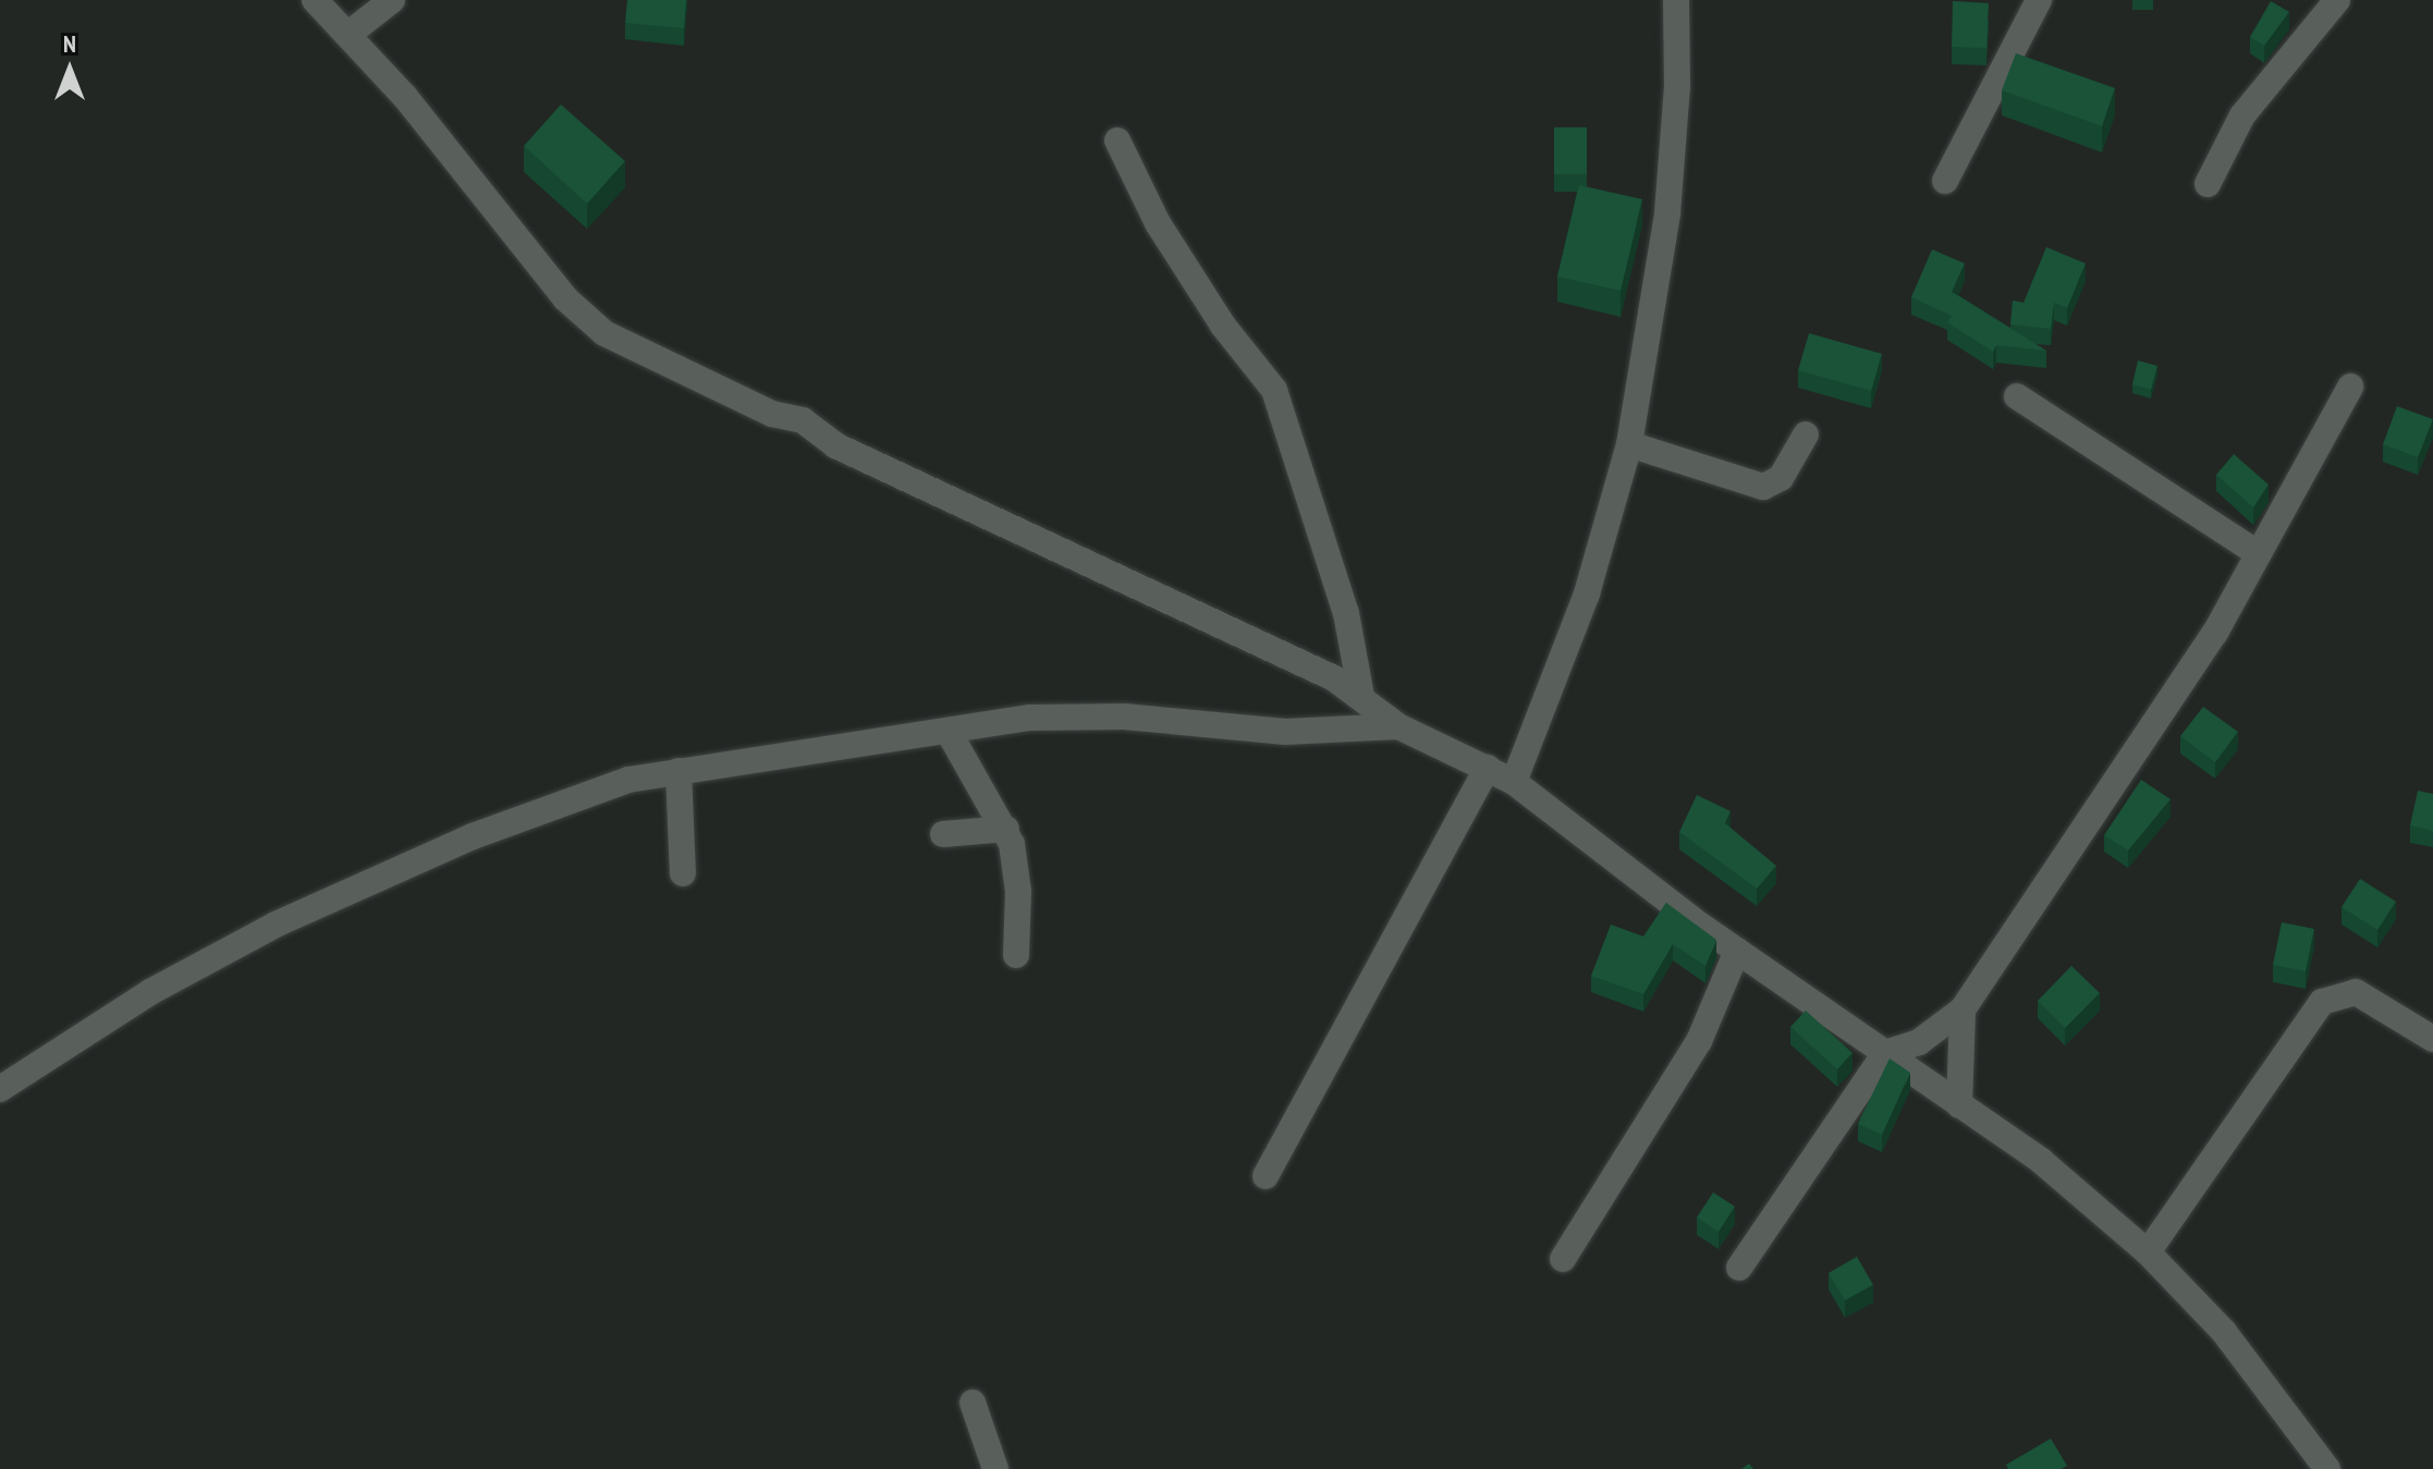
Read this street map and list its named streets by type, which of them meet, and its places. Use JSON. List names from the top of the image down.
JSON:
{
  "north": "top"
}
